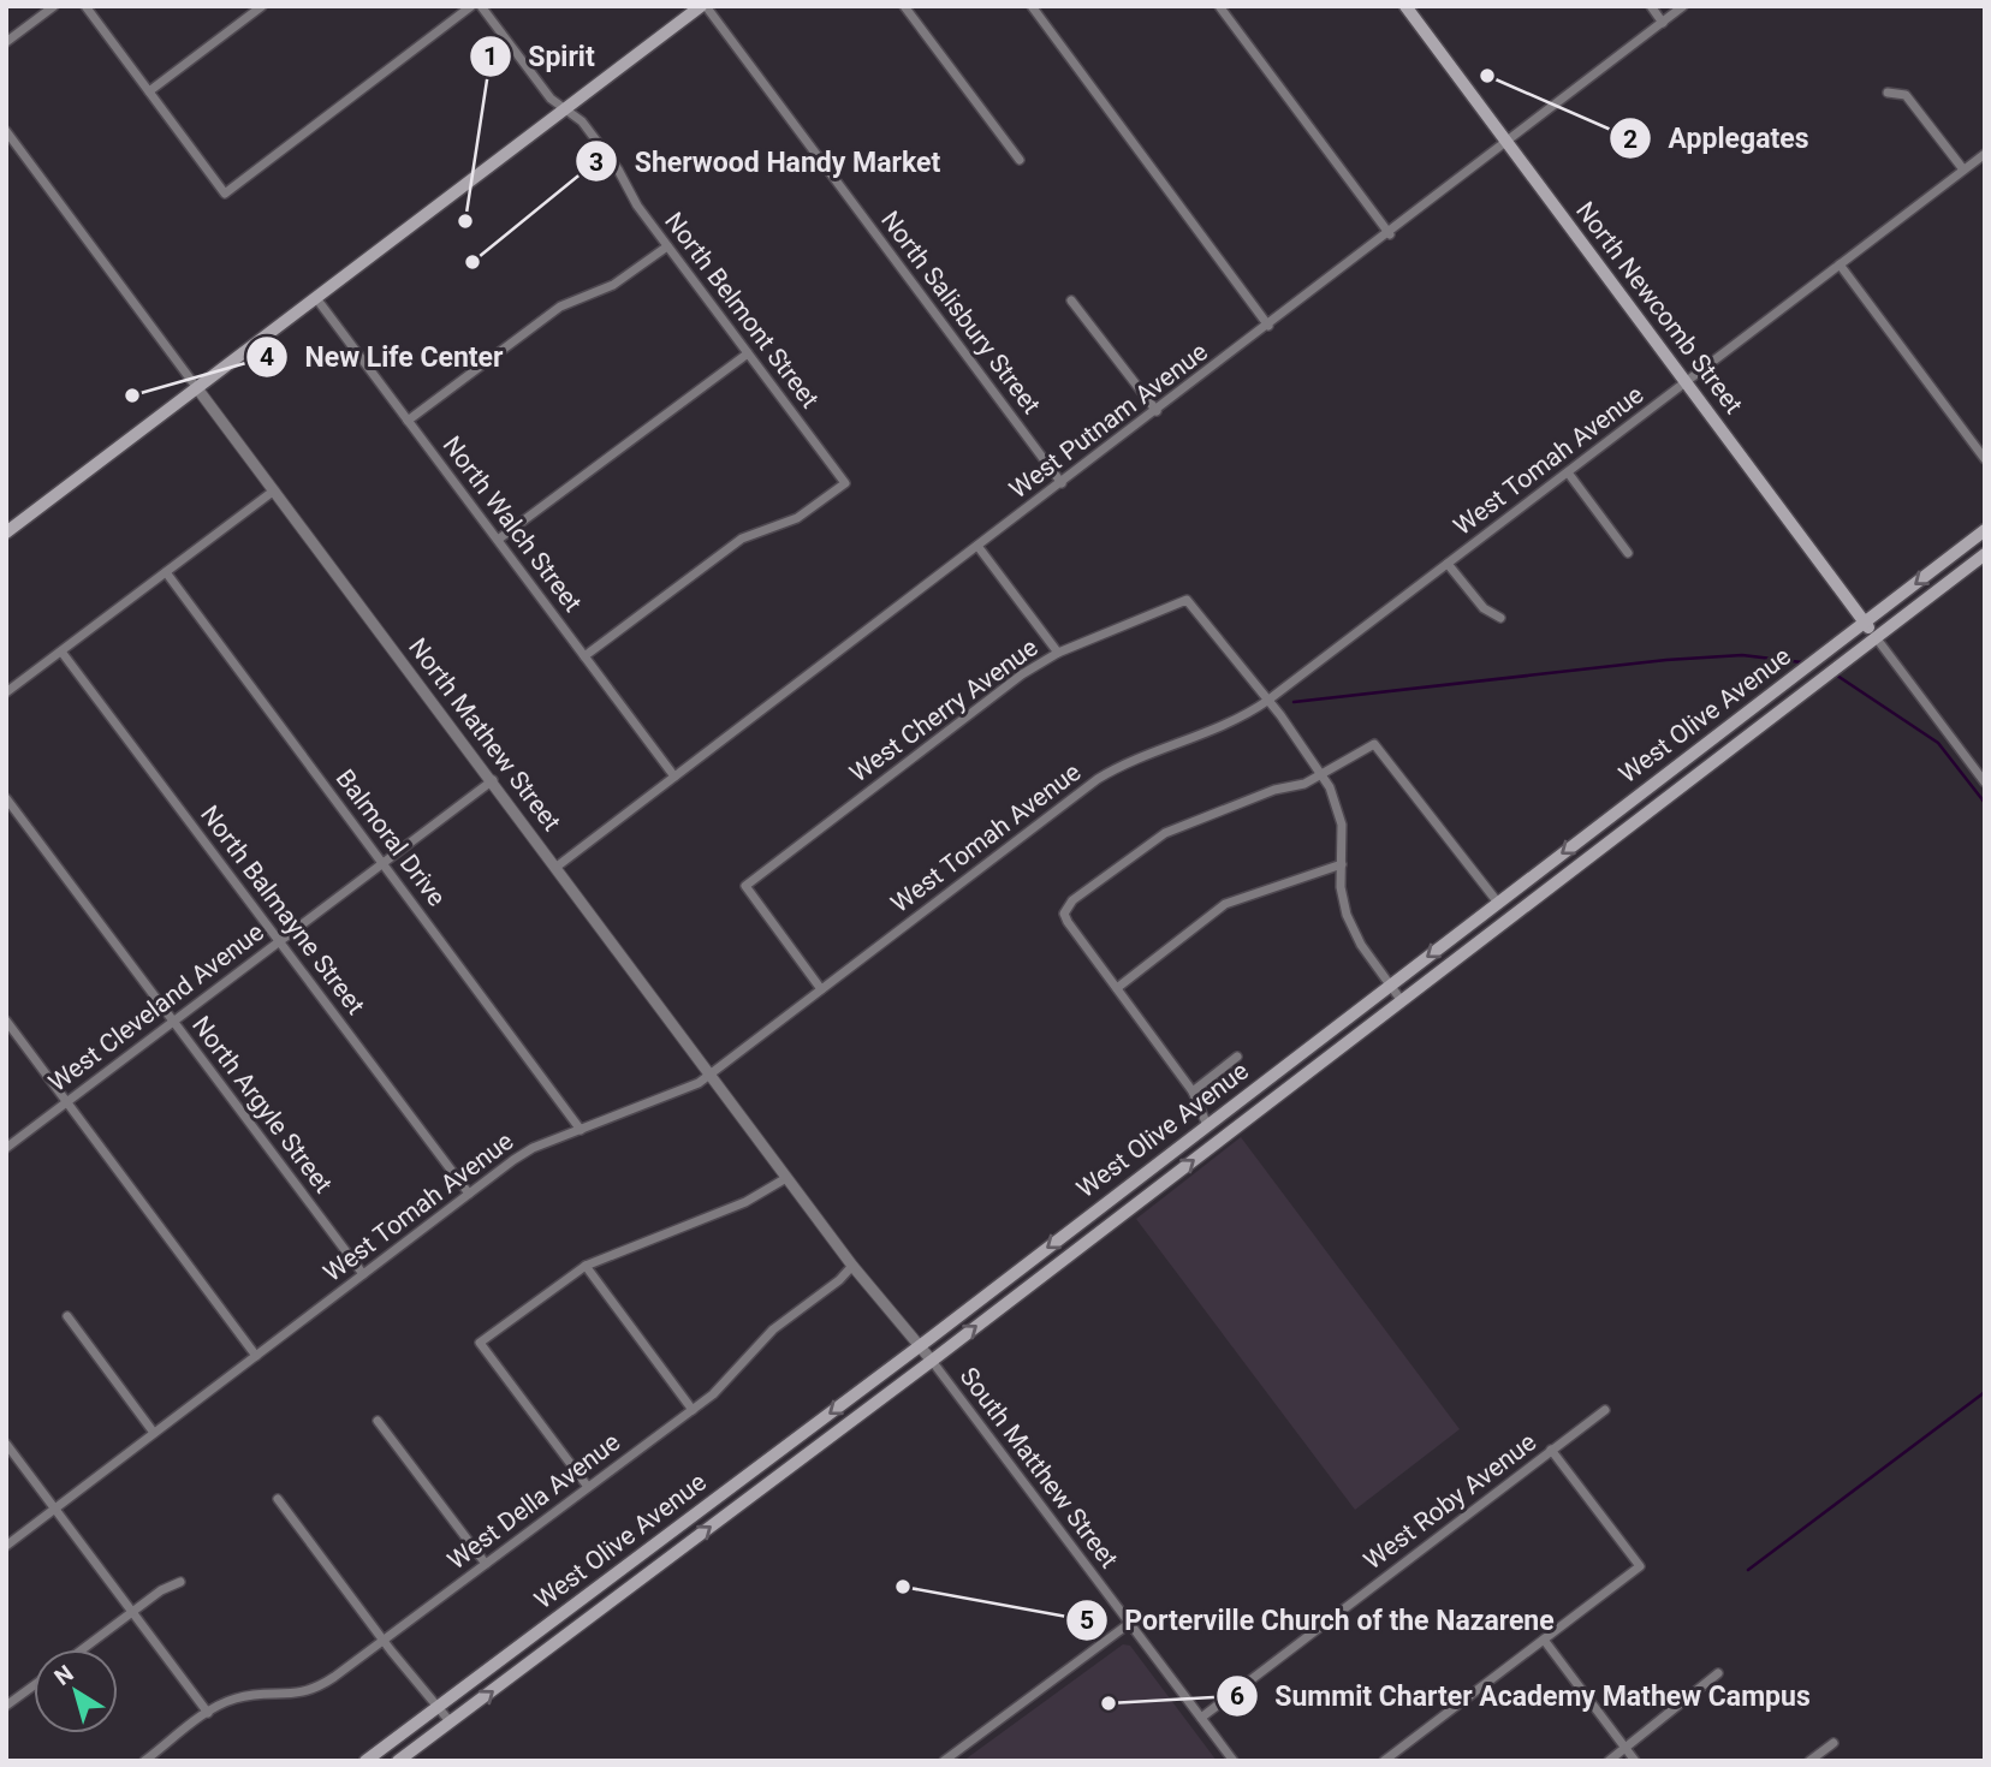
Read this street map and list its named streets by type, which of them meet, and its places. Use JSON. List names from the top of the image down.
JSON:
{
  "streets": {
    "main road": ["North Newcomb Street", "West Olive Avenue"],
    "street": [
      "North Belmont Street",
      "North Salisbury Street",
      "West Putnam Avenue",
      "West Tomah Avenue",
      "North Walch Street",
      "West Cherry Avenue",
      "North Mathew Street",
      "Balmoral Drive",
      "North Balmayne Street",
      "West Cleveland Avenue",
      "North Argyle Street",
      "South Matthew Street",
      "West Della Avenue",
      "West Roby Avenue"
    ]
  },
  "crossings": [
    ["North Newcomb Street", "West Putnam Avenue"],
    ["North Newcomb Street", "West Tomah Avenue"],
    ["North Newcomb Street", "West Olive Avenue"],
    ["North Belmont Street", "North Walch Street"],
    ["North Salisbury Street", "West Putnam Avenue"],
    ["West Putnam Avenue", "North Walch Street"],
    ["West Putnam Avenue", "North Mathew Street"],
    ["West Tomah Avenue", "West Cherry Avenue"],
    ["West Tomah Avenue", "North Mathew Street"],
    ["West Tomah Avenue", "Balmoral Drive"],
    ["West Tomah Avenue", "North Balmayne Street"],
    ["West Tomah Avenue", "North Argyle Street"],
    ["West Olive Avenue", "North Mathew Street"],
    ["West Olive Avenue", "South Matthew Street"],
    ["North Mathew Street", "West Cleveland Avenue"],
    ["North Mathew Street", "South Matthew Street"],
    ["North Mathew Street", "West Della Avenue"],
    ["Balmoral Drive", "West Cleveland Avenue"],
    ["North Balmayne Street", "West Cleveland Avenue"],
    ["West Cleveland Avenue", "North Argyle Street"],
    ["South Matthew Street", "West Roby Avenue"]
  ],
  "places": [
    "Applegates",
    "Spirit",
    "Sherwood Handy Market",
    "New Life Center",
    "Porterville Church of the Nazarene",
    "Summit Charter Academy Mathew Campus"
  ],
  "north": "top left"
}
